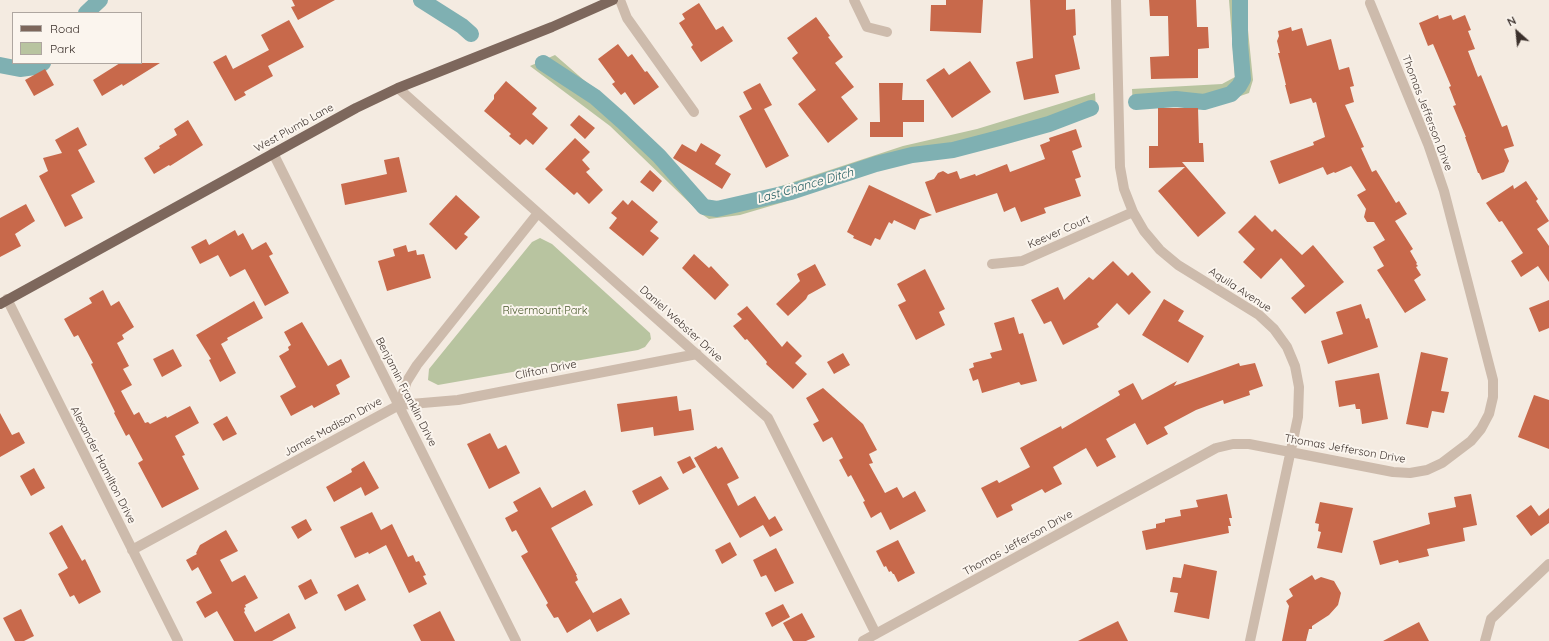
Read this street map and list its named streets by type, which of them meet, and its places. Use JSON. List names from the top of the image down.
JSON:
{
  "streets": {
    "main road": ["West Plumb Lane"],
    "street": [
      "Thomas Jefferson Drive",
      "Keever Court",
      "Aquila Avenue",
      "Daniel Webster Drive",
      "Clifton Drive",
      "Benjamin Franklin Drive",
      "James Madison Drive",
      "Alexander Hamilton Drive"
    ]
  },
  "crossings": [
    ["Thomas Jefferson Drive", "Aquila Avenue"],
    ["Thomas Jefferson Drive", "Daniel Webster Drive"],
    ["West Plumb Lane", "Daniel Webster Drive"],
    ["West Plumb Lane", "Benjamin Franklin Drive"],
    ["West Plumb Lane", "Alexander Hamilton Drive"],
    ["Keever Court", "Aquila Avenue"],
    ["Daniel Webster Drive", "Clifton Drive"],
    ["Daniel Webster Drive", "James Madison Drive"],
    ["Clifton Drive", "Benjamin Franklin Drive"],
    ["Clifton Drive", "James Madison Drive"],
    ["Benjamin Franklin Drive", "James Madison Drive"],
    ["James Madison Drive", "Alexander Hamilton Drive"]
  ],
  "water": ["Last Chance Ditch"],
  "parks": ["Rivermount Park"],
  "legend": ["Road", "Park"],
  "north": "top left"
}
